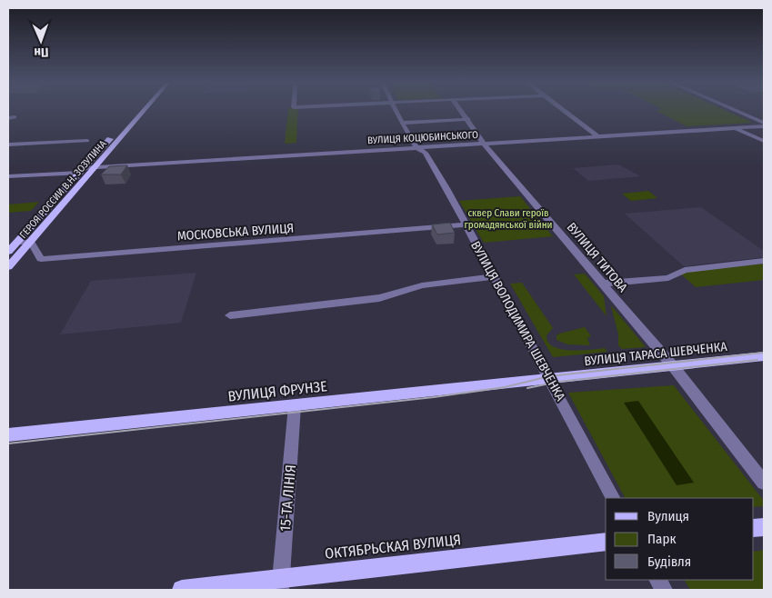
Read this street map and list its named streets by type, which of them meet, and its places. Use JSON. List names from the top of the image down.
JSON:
{
  "streets": {
    "main road": [
      "ГЕРОЯ РОССИИ В.Н. ЗОЗУЛИНА",
      "ВУЛИЦЯ ТАРАСА ШЕВЧЕНКА",
      "ВУЛИЦЯ ФРУНЗЕ",
      "ОКТЯБРЬСКАЯ ВУЛИЦЯ"
    ],
    "street": [
      "ВУЛИЦЯ КОЦЮБИНСЬКОГО",
      "МОСКОВСЬКА ВУЛИЦЯ",
      "ВУЛИЦЯ ТИТОВА",
      "ВУЛИЦЯ ВОЛОДИМИРА ШЕВЧЕНКА",
      "15-ТА ЛІНІЯ"
    ]
  },
  "crossings": [
    ["ВУЛИЦЯ КОЦЮБИНСЬКОГО", "ГЕРОЯ РОССИИ В.Н. ЗОЗУЛИНА"],
    ["ВУЛИЦЯ КОЦЮБИНСЬКОГО", "ВУЛИЦЯ ТИТОВА"],
    ["ВУЛИЦЯ КОЦЮБИНСЬКОГО", "ВУЛИЦЯ ВОЛОДИМИРА ШЕВЧЕНКА"],
    ["ГЕРОЯ РОССИИ В.Н. ЗОЗУЛИНА", "МОСКОВСЬКА ВУЛИЦЯ"],
    ["МОСКОВСЬКА ВУЛИЦЯ", "ВУЛИЦЯ ВОЛОДИМИРА ШЕВЧЕНКА"],
    ["ВУЛИЦЯ ТИТОВА", "ВУЛИЦЯ ТАРАСА ШЕВЧЕНКА"],
    ["ВУЛИЦЯ ВОЛОДИМИРА ШЕВЧЕНКА", "ВУЛИЦЯ ТАРАСА ШЕВЧЕНКА"],
    ["ВУЛИЦЯ ВОЛОДИМИРА ШЕВЧЕНКА", "ВУЛИЦЯ ФРУНЗЕ"],
    ["ВУЛИЦЯ ТАРАСА ШЕВЧЕНКА", "ВУЛИЦЯ ФРУНЗЕ"],
    ["ВУЛИЦЯ ФРУНЗЕ", "15-ТА ЛІНІЯ"],
    ["15-ТА ЛІНІЯ", "ОКТЯБРЬСКАЯ ВУЛИЦЯ"]
  ],
  "parks": ["сквер Слави героїв громадянської війни"],
  "legend": ["Вулиця", "Парк", "Будівля"],
  "north": "bottom"
}
